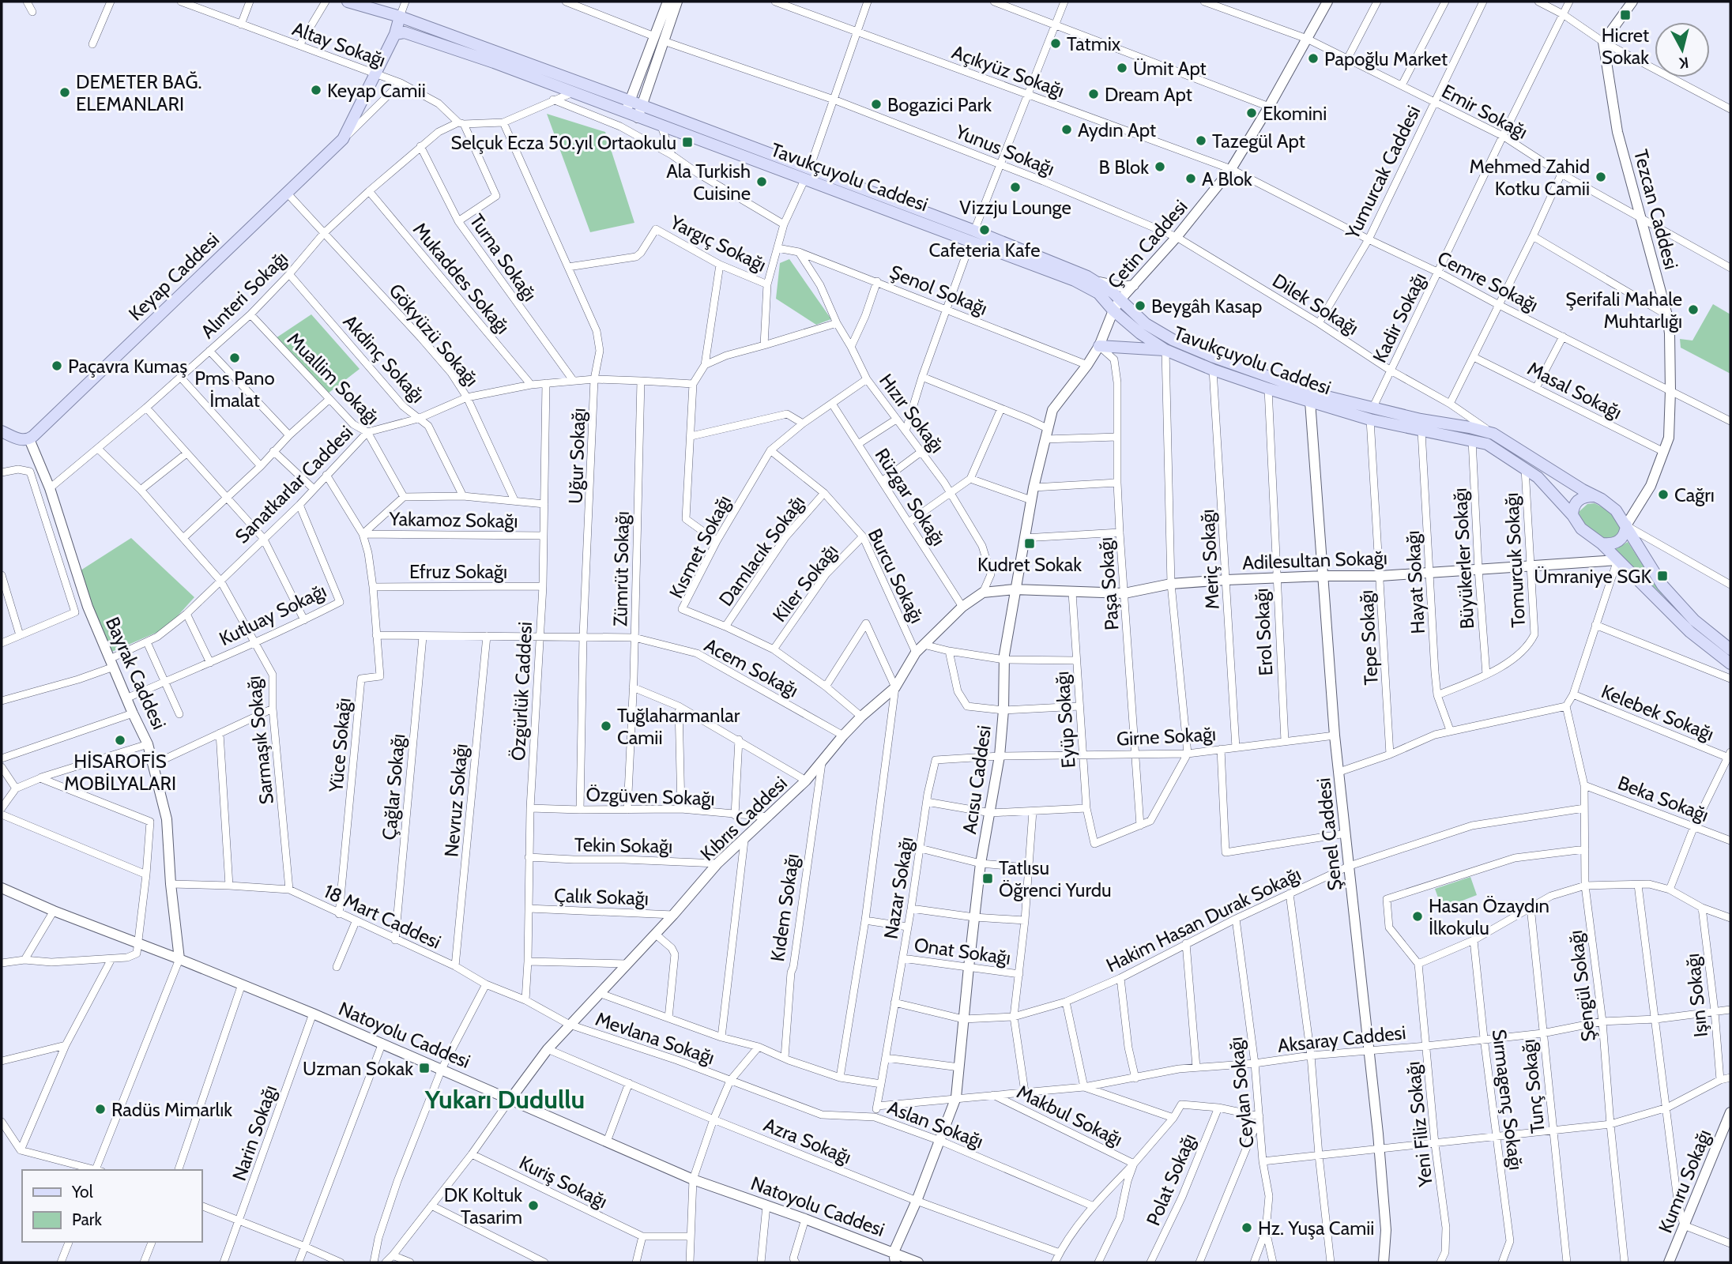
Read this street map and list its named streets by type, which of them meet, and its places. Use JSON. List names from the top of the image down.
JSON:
{
  "streets": {
    "main road": ["Tavukçuyolu Caddesi", "Keyap Caddesi"],
    "street": [
      "Altay Sokağı",
      "Açıkyüz Sokağı",
      "Emir Sokağı",
      "Yunus Sokağı",
      "Yumurcak Caddesi",
      "Tezcan Caddesi",
      "Yargıç Sokağı",
      "Çetin Caddesi",
      "Turna Sokağı",
      "Mukaddes Sokağı",
      "Cemre Sokağı",
      "Şenol Sokağı",
      "Alınteri Sokağı",
      "Dilek Sokağı",
      "Kadir Sokağı",
      "Gökyüzü Sokağı",
      "Akdinç Sokağı",
      "Muallim Sokağı",
      "Masal Sokağı",
      "Hızır Sokağı",
      "Uğur Sokağı",
      "Sanatkarlar Caddesi",
      "Rüzgar Sokağı",
      "Yakamoz Sokağı",
      "Kısmet Sokağı",
      "Damlacık Sokağı",
      "Büyükerler Sokağı",
      "Meriç Sokağı",
      "Adilesultan Sokağı",
      "Tomurcuk Sokağı",
      "Zümrüt Sokağı",
      "Efruz Sokağı",
      "Burcu Sokağı",
      "Hayat Sokağı",
      "Kiler Sokağı",
      "Paşa Sokağı",
      "Kutluay Sokağı",
      "Erol Sokağı",
      "Tepe Sokağı",
      "Acem Sokağı",
      "Bayrak Caddesi",
      "Özgürlük Caddesi",
      "Kelebek Sokağı",
      "Eyüp Sokağı",
      "Girne Sokağı",
      "Sarmaşık Sokağı",
      "Yüce Sokağı",
      "Acısu Caddesi",
      "Çağlar Sokağı",
      "Özgüven Sokağı",
      "Beka Sokağı",
      "Nevruz Sokağı",
      "Kıbrıs Caddesi",
      "Şenel Caddesi",
      "Tekin Sokağı",
      "Nazar Sokağı",
      "Çalık Sokağı",
      "Kıdem Sokağı",
      "18 Mart Caddesi",
      "Hakim Hasan Durak Sokağı",
      "Onat Sokağı",
      "Şengül Sokağı",
      "Işın Sokağı",
      "Natoyolu Caddesi",
      "Mevlana Sokağı",
      "Aksaray Caddesi",
      "Tunç Sokağı",
      "Ceylan Sokağı",
      "Sırmagenç Sokağı",
      "Makbul Sokağı",
      "Aslan Sokağı",
      "Yeni Filiz Sokağı",
      "Narin Sokağı",
      "Azra Sokağı",
      "Polat Sokağı",
      "Kumru Sokağı",
      "Kuriş Sokağı"
    ]
  },
  "crossings": [
    ["Altay Sokağı", "Keyap Caddesi"],
    ["Altay Sokağı", "Alınteri Sokağı"],
    ["Açıkyüz Sokağı", "Çetin Caddesi"],
    ["Açıkyüz Sokağı", "Cemre Sokağı"],
    ["Emir Sokağı", "Yumurcak Caddesi"],
    ["Emir Sokağı", "Tezcan Caddesi"],
    ["Emir Sokağı", "Çetin Caddesi"],
    ["Emir Sokağı", "Kadir Sokağı"],
    ["Yunus Sokağı", "Çetin Caddesi"],
    ["Yunus Sokağı", "Dilek Sokağı"],
    ["Yumurcak Caddesi", "Cemre Sokağı"],
    ["Yumurcak Caddesi", "Dilek Sokağı"],
    ["Tavukçuyolu Caddesi", "Tezcan Caddesi"],
    ["Tavukçuyolu Caddesi", "Çetin Caddesi"],
    ["Tavukçuyolu Caddesi", "Keyap Caddesi"],
    ["Tavukçuyolu Caddesi", "Kadir Sokağı"],
    ["Tavukçuyolu Caddesi", "Büyükerler Sokağı"],
    ["Tavukçuyolu Caddesi", "Meriç Sokağı"],
    ["Tavukçuyolu Caddesi", "Adilesultan Sokağı"],
    ["Tavukçuyolu Caddesi", "Tomurcuk Sokağı"],
    ["Tavukçuyolu Caddesi", "Hayat Sokağı"],
    ["Tavukçuyolu Caddesi", "Erol Sokağı"],
    ["Tavukçuyolu Caddesi", "Tepe Sokağı"],
    ["Tavukçuyolu Caddesi", "Acısu Caddesi"],
    ["Tavukçuyolu Caddesi", "Şenel Caddesi"],
    ["Tezcan Caddesi", "Cemre Sokağı"],
    ["Tezcan Caddesi", "Masal Sokağı"],
    ["Yargıç Sokağı", "Uğur Sokağı"],
    ["Çetin Caddesi", "Cemre Sokağı"],
    ["Çetin Caddesi", "Dilek Sokağı"],
    ["Çetin Caddesi", "Acısu Caddesi"],
    ["Turna Sokağı", "Alınteri Sokağı"],
    ["Turna Sokağı", "Sanatkarlar Caddesi"],
    ["Keyap Caddesi", "Gökyüzü Sokağı"],
    ["Keyap Caddesi", "Bayrak Caddesi"],
    ["Mukaddes Sokağı", "Alınteri Sokağı"],
    ["Mukaddes Sokağı", "Sanatkarlar Caddesi"],
    ["Cemre Sokağı", "Kadir Sokağı"],
    ["Şenol Sokağı", "Hızır Sokağı"],
    ["Şenol Sokağı", "Acısu Caddesi"],
    ["Alınteri Sokağı", "Gökyüzü Sokağı"],
    ["Alınteri Sokağı", "Akdinç Sokağı"],
    ["Alınteri Sokağı", "Muallim Sokağı"],
    ["Alınteri Sokağı", "Bayrak Caddesi"],
    ["Alınteri Sokağı", "Sarmaşık Sokağı"],
    ["Dilek Sokağı", "Kadir Sokağı"],
    ["Kadir Sokağı", "Tepe Sokağı"],
    ["Gökyüzü Sokağı", "Sanatkarlar Caddesi"],
    ["Akdinç Sokağı", "Sanatkarlar Caddesi"],
    ["Muallim Sokağı", "Sanatkarlar Caddesi"],
    ["Hızır Sokağı", "Kısmet Sokağı"],
    ["Hızır Sokağı", "Kıbrıs Caddesi"],
    ["Uğur Sokağı", "Sanatkarlar Caddesi"],
    ["Uğur Sokağı", "Acem Sokağı"],
    ["Uğur Sokağı", "Özgüven Sokağı"],
    ["Sanatkarlar Caddesi", "Zümrüt Sokağı"],
    ["Sanatkarlar Caddesi", "Kutluay Sokağı"],
    ["Sanatkarlar Caddesi", "Bayrak Caddesi"],
    ["Sanatkarlar Caddesi", "Özgürlük Caddesi"],
    ["Sanatkarlar Caddesi", "Sarmaşık Sokağı"],
    ["Sanatkarlar Caddesi", "Yüce Sokağı"],
    ["Rüzgar Sokağı", "Kısmet Sokağı"],
    ["Rüzgar Sokağı", "Kıbrıs Caddesi"],
    ["Yakamoz Sokağı", "Özgürlük Caddesi"],
    ["Yakamoz Sokağı", "Yüce Sokağı"],
    ["Kısmet Sokağı", "Damlacık Sokağı"],
    ["Kısmet Sokağı", "Burcu Sokağı"],
    ["Kısmet Sokağı", "Kiler Sokağı"],
    ["Kısmet Sokağı", "Kıbrıs Caddesi"],
    ["Damlacık Sokağı", "Burcu Sokağı"],
    ["Büyükerler Sokağı", "Adilesultan Sokağı"],
    ["Büyükerler Sokağı", "Tomurcuk Sokağı"],
    ["Meriç Sokağı", "Adilesultan Sokağı"],
    ["Meriç Sokağı", "Girne Sokağı"],
    ["Adilesultan Sokağı", "Tomurcuk Sokağı"],
    ["Adilesultan Sokağı", "Hayat Sokağı"],
    ["Adilesultan Sokağı", "Paşa Sokağı"],
    ["Adilesultan Sokağı", "Erol Sokağı"],
    ["Adilesultan Sokağı", "Tepe Sokağı"],
    ["Adilesultan Sokağı", "Eyüp Sokağı"],
    ["Adilesultan Sokağı", "Acısu Caddesi"],
    ["Adilesultan Sokağı", "Kıbrıs Caddesi"],
    ["Adilesultan Sokağı", "Şenel Caddesi"],
    ["Tomurcuk Sokağı", "Hayat Sokağı"],
    ["Zümrüt Sokağı", "Acem Sokağı"],
    ["Zümrüt Sokağı", "Özgüven Sokağı"],
    ["Efruz Sokağı", "Özgürlük Caddesi"],
    ["Efruz Sokağı", "Yüce Sokağı"],
    ["Burcu Sokağı", "Kiler Sokağı"],
    ["Burcu Sokağı", "Kıbrıs Caddesi"],
    ["Paşa Sokağı", "Eyüp Sokağı"],
    ["Paşa Sokağı", "Girne Sokağı"],
    ["Paşa Sokağı", "Acısu Caddesi"],
    ["Kutluay Sokağı", "Bayrak Caddesi"],
    ["Kutluay Sokağı", "Sarmaşık Sokağı"],
    ["Erol Sokağı", "Girne Sokağı"],
    ["Acem Sokağı", "Özgürlük Caddesi"],
    ["Acem Sokağı", "Yüce Sokağı"],
    ["Acem Sokağı", "Çağlar Sokağı"],
    ["Acem Sokağı", "Nevruz Sokağı"],
    ["Acem Sokağı", "Kıbrıs Caddesi"],
    ["Bayrak Caddesi", "18 Mart Caddesi"],
    ["Bayrak Caddesi", "Natoyolu Caddesi"],
    ["Özgürlük Caddesi", "Özgüven Sokağı"],
    ["Özgürlük Caddesi", "Tekin Sokağı"],
    ["Özgürlük Caddesi", "Çalık Sokağı"],
    ["Özgürlük Caddesi", "18 Mart Caddesi"],
    ["Eyüp Sokağı", "Girne Sokağı"],
    ["Girne Sokağı", "Acısu Caddesi"],
    ["Girne Sokağı", "Şenel Caddesi"],
    ["Girne Sokağı", "Nazar Sokağı"],
    ["Sarmaşık Sokağı", "18 Mart Caddesi"],
    ["Yüce Sokağı", "18 Mart Caddesi"],
    ["Acısu Caddesi", "Kıbrıs Caddesi"],
    ["Acısu Caddesi", "Nazar Sokağı"],
    ["Acısu Caddesi", "Hakim Hasan Durak Sokağı"],
    ["Acısu Caddesi", "Onat Sokağı"],
    ["Acısu Caddesi", "Natoyolu Caddesi"],
    ["Acısu Caddesi", "Aksaray Caddesi"],
    ["Acısu Caddesi", "Aslan Sokağı"],
    ["Acısu Caddesi", "Azra Sokağı"],
    ["Çağlar Sokağı", "18 Mart Caddesi"],
    ["Özgüven Sokağı", "Kıbrıs Caddesi"],
    ["Beka Sokağı", "Şengül Sokağı"],
    ["Nevruz Sokağı", "18 Mart Caddesi"],
    ["Kıbrıs Caddesi", "Tekin Sokağı"],
    ["Kıbrıs Caddesi", "Çalık Sokağı"],
    ["Kıbrıs Caddesi", "Kıdem Sokağı"],
    ["Kıbrıs Caddesi", "18 Mart Caddesi"],
    ["Kıbrıs Caddesi", "Natoyolu Caddesi"],
    ["Kıbrıs Caddesi", "Mevlana Sokağı"],
    ["Kıbrıs Caddesi", "Azra Sokağı"],
    ["Şenel Caddesi", "Hakim Hasan Durak Sokağı"],
    ["Şenel Caddesi", "Aksaray Caddesi"],
    ["Nazar Sokağı", "Hakim Hasan Durak Sokağı"],
    ["Nazar Sokağı", "Onat Sokağı"],
    ["Nazar Sokağı", "Aksaray Caddesi"],
    ["Nazar Sokağı", "Aslan Sokağı"],
    ["18 Mart Caddesi", "Mevlana Sokağı"],
    ["Hakim Hasan Durak Sokağı", "Şengül Sokağı"],
    ["Hakim Hasan Durak Sokağı", "Ceylan Sokağı"],
    ["Şengül Sokağı", "Aksaray Caddesi"],
    ["Işın Sokağı", "Aksaray Caddesi"],
    ["Natoyolu Caddesi", "Narin Sokağı"],
    ["Mevlana Sokağı", "Aslan Sokağı"],
    ["Aksaray Caddesi", "Tunç Sokağı"],
    ["Aksaray Caddesi", "Ceylan Sokağı"],
    ["Aksaray Caddesi", "Sırmagenç Sokağı"],
    ["Aksaray Caddesi", "Makbul Sokağı"],
    ["Aksaray Caddesi", "Yeni Filiz Sokağı"]
  ],
  "districts": ["Yukarı Dudullu"],
  "places": {
    "transit": [
      "Hicret Sokak",
      "Selçuk Ecza 50.yıl Ortaokulu",
      "Kudret Sokak",
      "Ümraniye SGK",
      "Tatlısu Öğrenci Yurdu",
      "Uzman Sokak"
    ],
    "other": [
      "Tatmix",
      "Papoğlu Market",
      "Ümit Apt",
      "Keyap Camii",
      "DEMETER BAĞ. ELEMANLARI",
      "Dream Apt",
      "Bogazici Park",
      "Ekomini",
      "Aydın Apt",
      "Tazegül Apt",
      "B Blok",
      "Mehmed Zahid Kotku Camii",
      "A Blok",
      "Ala Turkish Cuisine",
      "Vizzju Lounge",
      "Cafeteria Kafe",
      "Beygâh Kasap",
      "Şerifali Mahale Muhtarlığı",
      "Pms Pano İmalat",
      "Paçavra Kumaş",
      "Cağrı",
      "Tuğlaharmanlar Camii",
      "HİSAROFİS MOBİLYALARI",
      "Hasan Özaydın İlkokulu",
      "Radüs Mimarlık",
      "DK Koltuk Tasarim",
      "Hz. Yuşa Camii"
    ]
  },
  "legend": ["Yol", "Park"],
  "north": "bottom"
}
